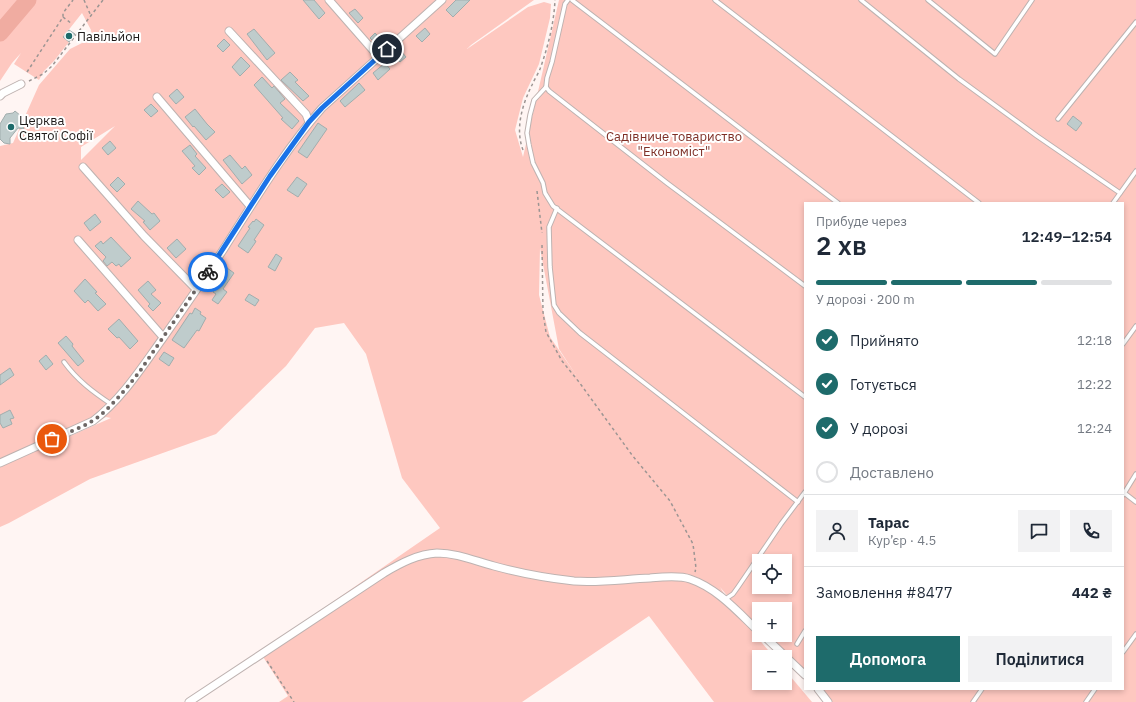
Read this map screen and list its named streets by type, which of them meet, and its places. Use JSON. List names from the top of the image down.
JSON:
{
  "parks": ["Садівниче товариство \"Економіст\""],
  "places": ["Павільйон", "Церква Святої Софії"],
  "page": {
    "heading": ["2 хв", "Прибуде через", "12:49–12:54"],
    "panel": [
      "Тарас",
      "Кур’єр · 4.5",
      "Замовлення #8477",
      "442 ₴"
    ],
    "bar": "У дорозі · 200 m",
    "list": [
      ["Прийнято", "12:18"],
      ["Готується", "12:22"],
      ["У дорозі", "12:24"],
      "Доставлено"
    ],
    "map_buttons": ["+", "−"],
    "buttons": ["Допомога", "Поділитися"]
  }
}
